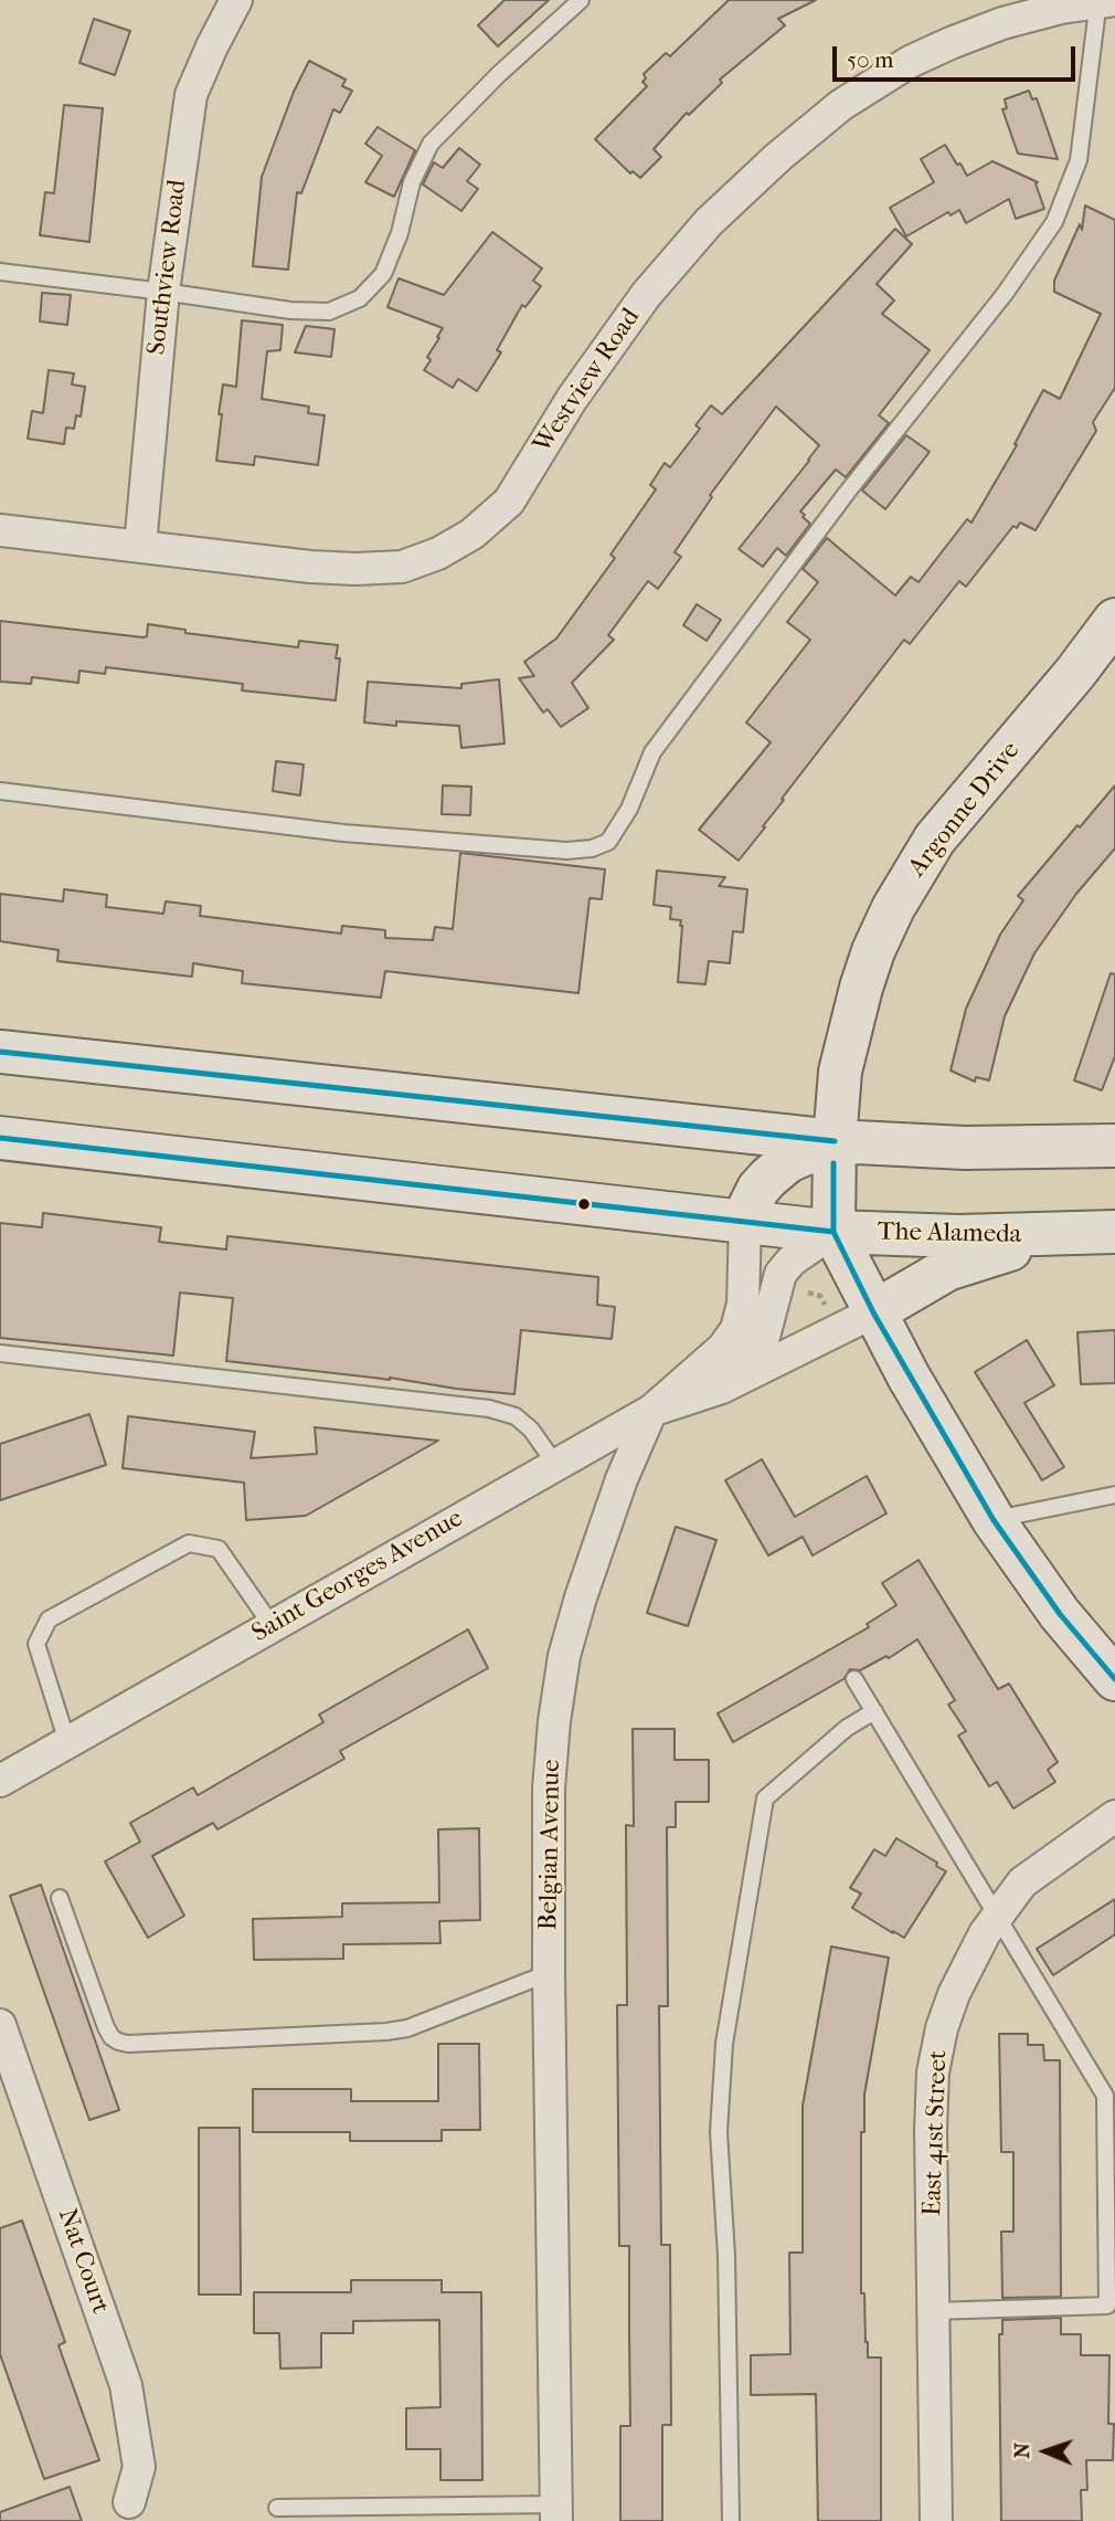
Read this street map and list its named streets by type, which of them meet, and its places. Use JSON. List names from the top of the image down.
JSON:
{
  "streets": {
    "main road": ["Argonne Drive", "The Alameda"],
    "street": [
      "Southview Road",
      "Westview Road",
      "Saint Georges Avenue",
      "Belgian Avenue",
      "East 41st Street",
      "Nat Court"
    ]
  },
  "crossings": [
    ["Southview Road", "Westview Road"],
    ["Argonne Drive", "The Alameda"],
    ["Argonne Drive", "Saint Georges Avenue"],
    ["The Alameda", "Saint Georges Avenue"],
    ["The Alameda", "Belgian Avenue"],
    ["Saint Georges Avenue", "Belgian Avenue"]
  ],
  "scale_bar": "50 m",
  "north": "left"
}
